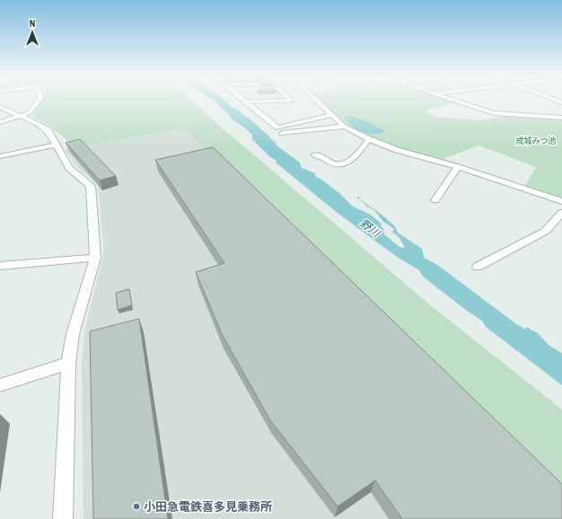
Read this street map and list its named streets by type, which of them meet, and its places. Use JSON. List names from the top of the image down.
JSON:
{
  "water": ["野川"],
  "parks": ["成城みつ池"],
  "places": ["小田急電鉄喜多見乗務所"],
  "north": "top"
}
